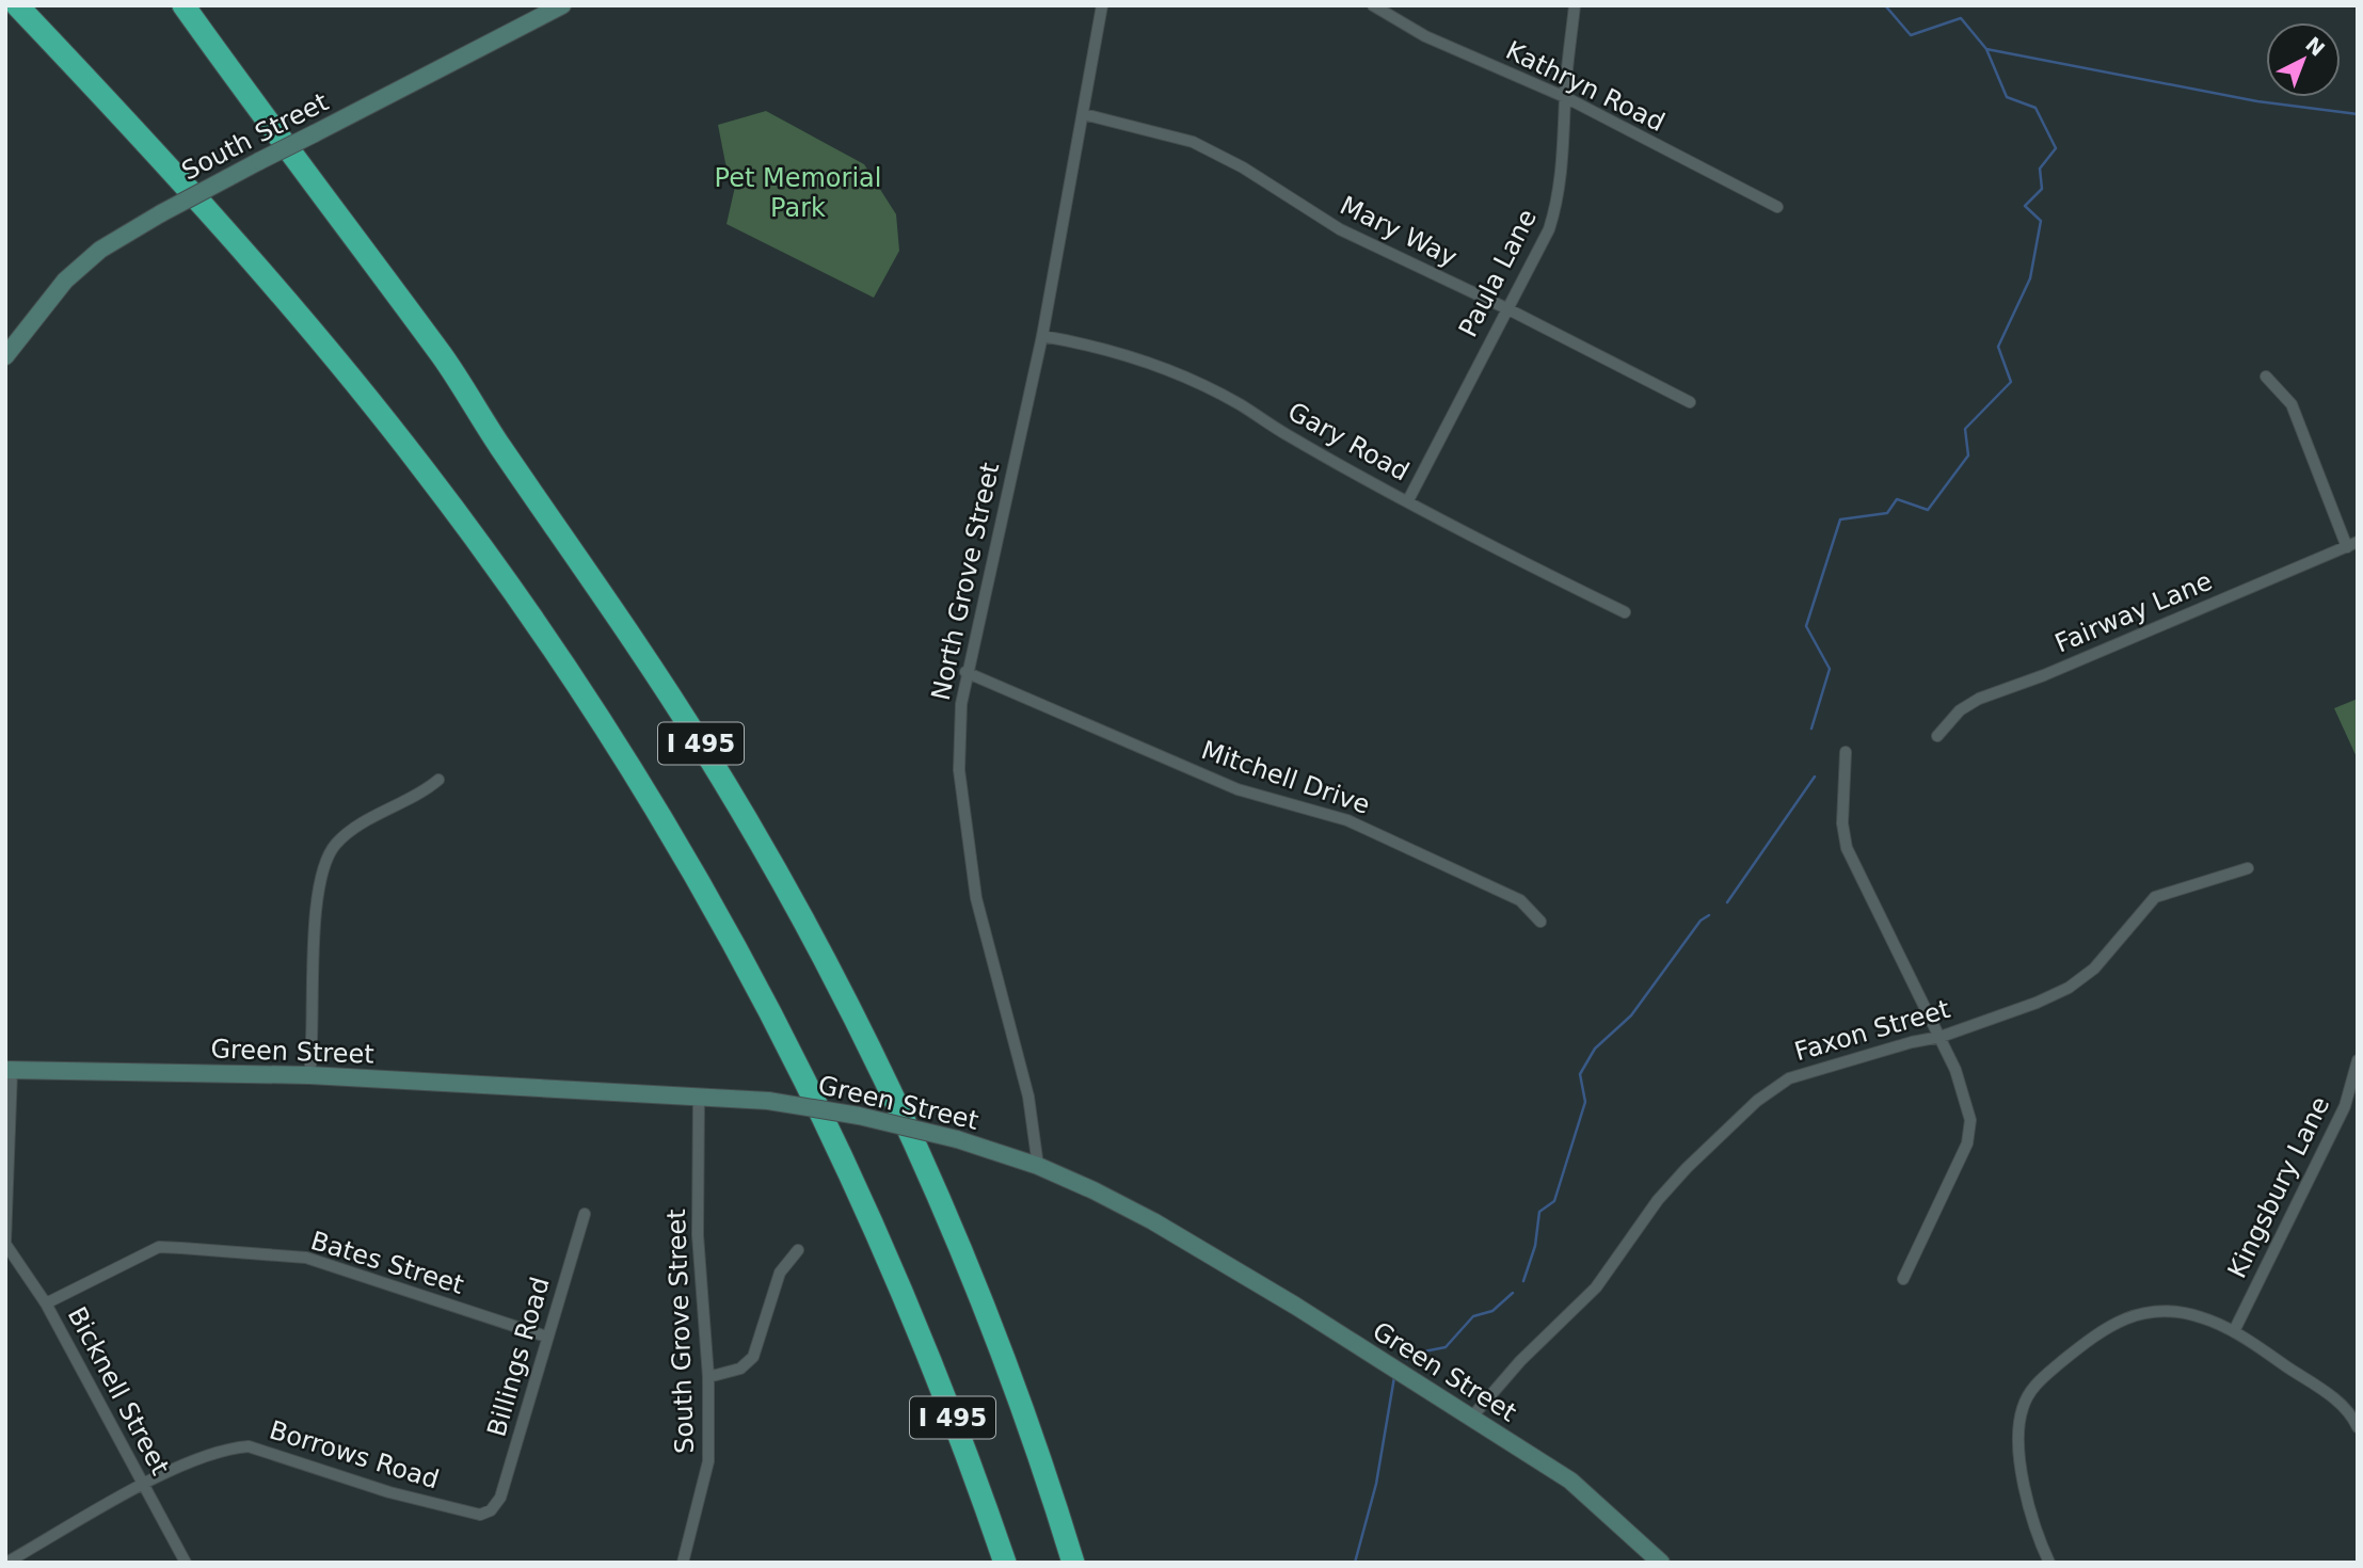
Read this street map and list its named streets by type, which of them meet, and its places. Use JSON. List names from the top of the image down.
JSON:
{
  "streets": {
    "highway": ["I 495"],
    "main road": ["South Street", "Green Street"],
    "street": [
      "Kathryn Road",
      "Mary Way",
      "Paula Lane",
      "Gary Road",
      "North Grove Street",
      "Fairway Lane",
      "Mitchell Drive",
      "Faxon Street",
      "Kingsbury Lane",
      "Bates Street",
      "South Grove Street",
      "Billings Road",
      "Bicknell Street",
      "Borrows Road"
    ]
  },
  "crossings": [
    ["Kathryn Road", "Paula Lane"],
    ["Mary Way", "Paula Lane"],
    ["Mary Way", "North Grove Street"],
    ["Paula Lane", "Gary Road"],
    ["Gary Road", "North Grove Street"],
    ["North Grove Street", "Mitchell Drive"],
    ["North Grove Street", "Green Street"],
    ["Faxon Street", "Green Street"],
    ["Green Street", "South Grove Street"],
    ["Green Street", "Bicknell Street"],
    ["Bates Street", "Billings Road"],
    ["Bates Street", "Bicknell Street"],
    ["Billings Road", "Borrows Road"],
    ["Bicknell Street", "Borrows Road"]
  ],
  "parks": ["Pet Memorial Park"],
  "north": "top right"
}
